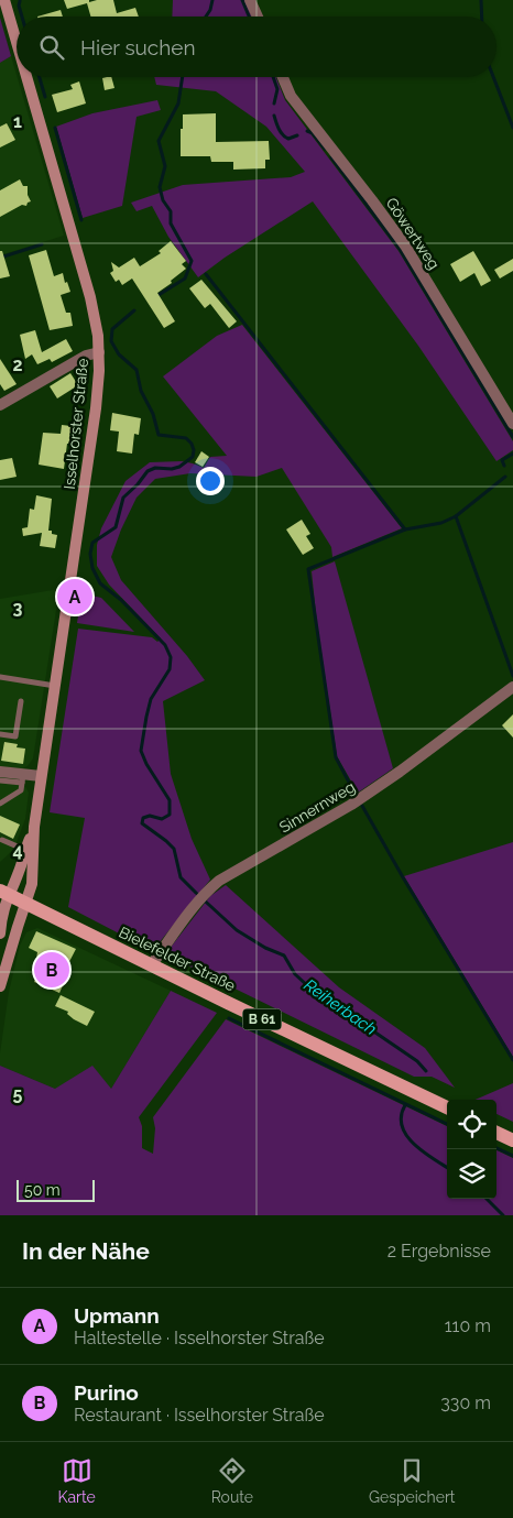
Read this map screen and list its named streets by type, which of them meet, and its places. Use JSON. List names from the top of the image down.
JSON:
{
  "streets": {
    "main road": ["Bielefelder Straße", "B 61"],
    "street": ["Göwertweg", "Isselhorster Straße", "Sinnernweg"]
  },
  "crossings": [
    ["Isselhorster Straße", "Bielefelder Straße"],
    ["Isselhorster Straße", "B 61"],
    ["Sinnernweg", "Bielefelder Straße"],
    ["Bielefelder Straße", "B 61"]
  ],
  "water": ["Reiherbach"],
  "scale_bar": "50 m",
  "page": {
    "search": "Hier suchen",
    "pins": ["A", "B"],
    "scale": "50 m",
    "heading": ["In der Nähe", "2 Ergebnisse"],
    "list": [
      {
        "mark": "A",
        "name": "Upmann",
        "note": "Haltestelle · Isselhorster Straße",
        "value": "110 m"
      },
      {
        "mark": "B",
        "name": "Purino",
        "note": "Restaurant · Isselhorster Straße",
        "value": "330 m"
      }
    ],
    "nav": ["Karte", "Route", "Gespeichert"]
  },
  "grid": {
    "rows": [
      "1",
      "2",
      "3",
      "4",
      "5"
    ]
  }
}
